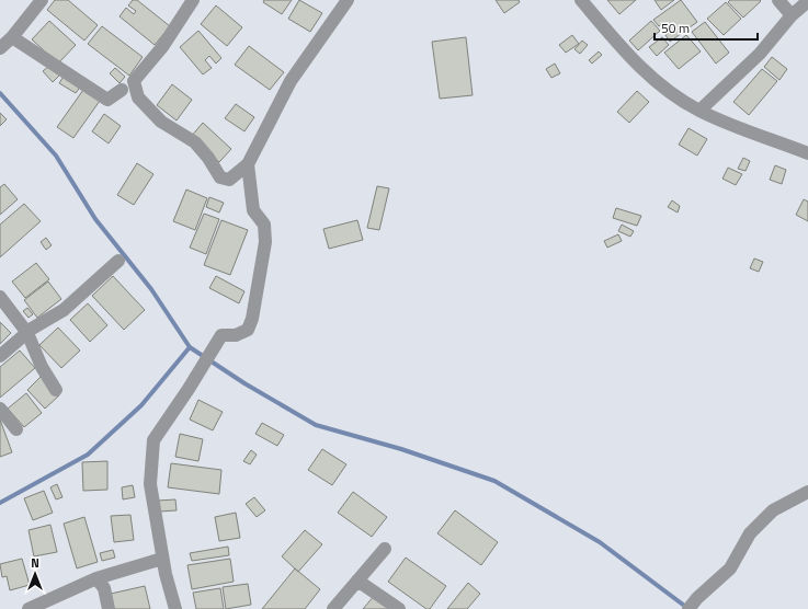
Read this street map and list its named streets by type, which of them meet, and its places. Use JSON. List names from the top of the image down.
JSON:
{
  "scale_bar": "50 m",
  "north": "top"
}
